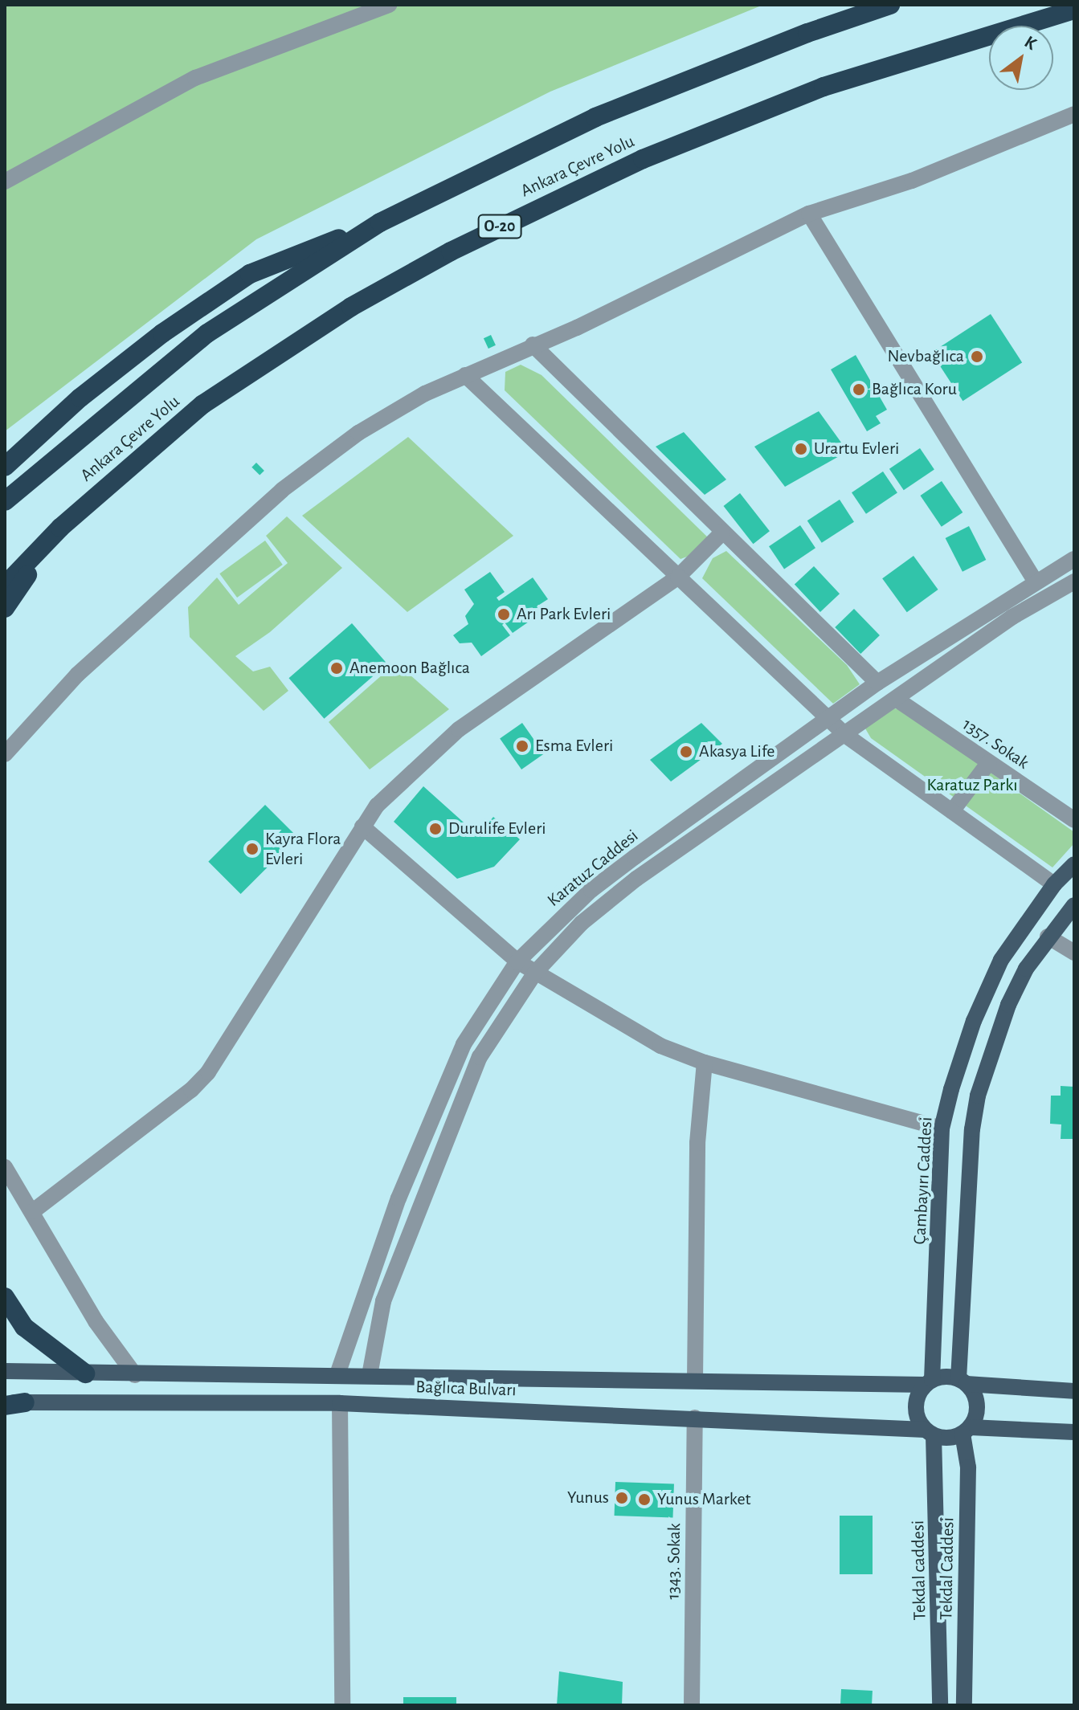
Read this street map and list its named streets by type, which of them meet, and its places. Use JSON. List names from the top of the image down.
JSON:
{
  "streets": {
    "highway": ["Ankara Çevre Yolu", "O-20"],
    "main road": [
      "Çambayırı Caddesi",
      "Bağlıca Bulvarı",
      "Tekdal Caddesi",
      "Tekdal caddesi"
    ],
    "street": ["1357. Sokak", "Karatuz Caddesi", "1343. Sokak"]
  },
  "crossings": [
    ["1357. Sokak", "Karatuz Caddesi"],
    ["Karatuz Caddesi", "Bağlıca Bulvarı"],
    ["Çambayırı Caddesi", "Bağlıca Bulvarı"],
    ["Çambayırı Caddesi", "Tekdal Caddesi"],
    ["Çambayırı Caddesi", "Tekdal caddesi"],
    ["Bağlıca Bulvarı", "1343. Sokak"],
    ["Bağlıca Bulvarı", "Tekdal Caddesi"],
    ["Bağlıca Bulvarı", "Tekdal caddesi"],
    ["Tekdal Caddesi", "Tekdal caddesi"]
  ],
  "parks": ["Karatuz Parkı"],
  "places": [
    "Nevbağlıca",
    "Bağlıca Koru",
    "Urartu Evleri",
    "Arı Park Evleri",
    "Anemoon Bağlıca",
    "Esma Evleri",
    "Akasya Life",
    "Durulife Evleri",
    "Kayra Flora Evleri",
    "Yunus",
    "Yunus Market"
  ],
  "north": "top right"
}
